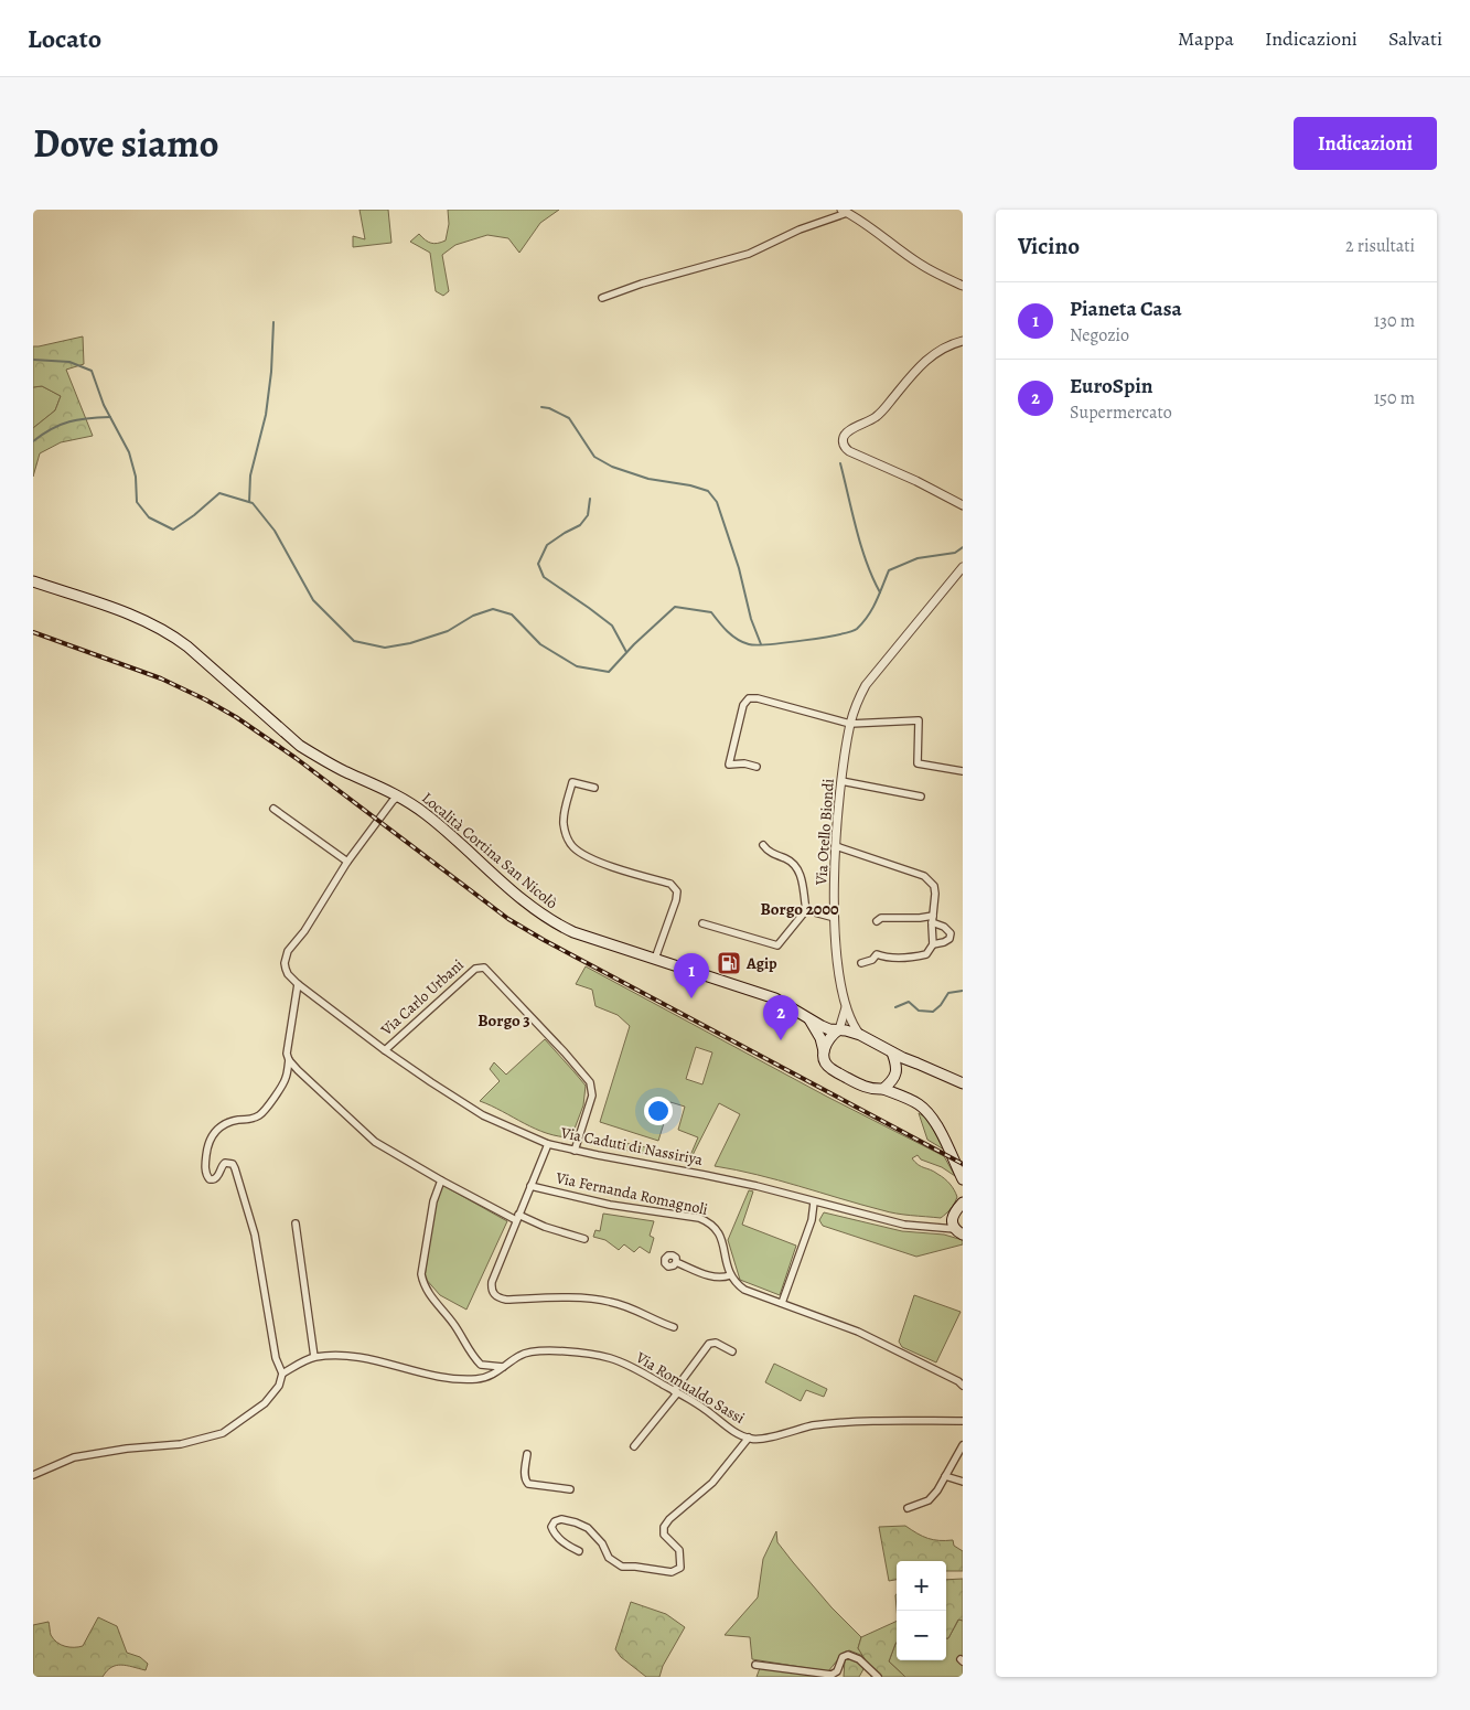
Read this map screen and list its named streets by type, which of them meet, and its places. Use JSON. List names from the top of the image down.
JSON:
{
  "streets": {
    "main road": ["Località Cortina San Nicolò"],
    "street": [
      "Via Otello Biondi",
      "Via Carlo Urbani",
      "Via Caduti di Nassiriya",
      "Via Fernanda Romagnoli",
      "Via Romualdo Sassi"
    ]
  },
  "crossings": [
    ["Via Otello Biondi", "Località Cortina San Nicolò"],
    ["Via Carlo Urbani", "Via Caduti di Nassiriya"],
    ["Via Caduti di Nassiriya", "Via Fernanda Romagnoli"]
  ],
  "districts": ["Borgo 2000", "Borgo 3"],
  "places": {
    "fuel station": ["Agip"]
  },
  "page": {
    "header": "Locato",
    "nav": ["Mappa", "Indicazioni", "Salvati"],
    "title": "Dove siamo",
    "buttons": "Indicazioni",
    "heading": ["Vicino", "2 risultati"],
    "list": [
      {
        "mark": "1",
        "name": "Pianeta Casa",
        "note": "Negozio",
        "value": "130 m"
      },
      {
        "mark": "2",
        "name": "EuroSpin",
        "note": "Supermercato",
        "value": "150 m"
      }
    ],
    "pins": ["1", "2"],
    "map_buttons": ["+", "−"]
  }
}
